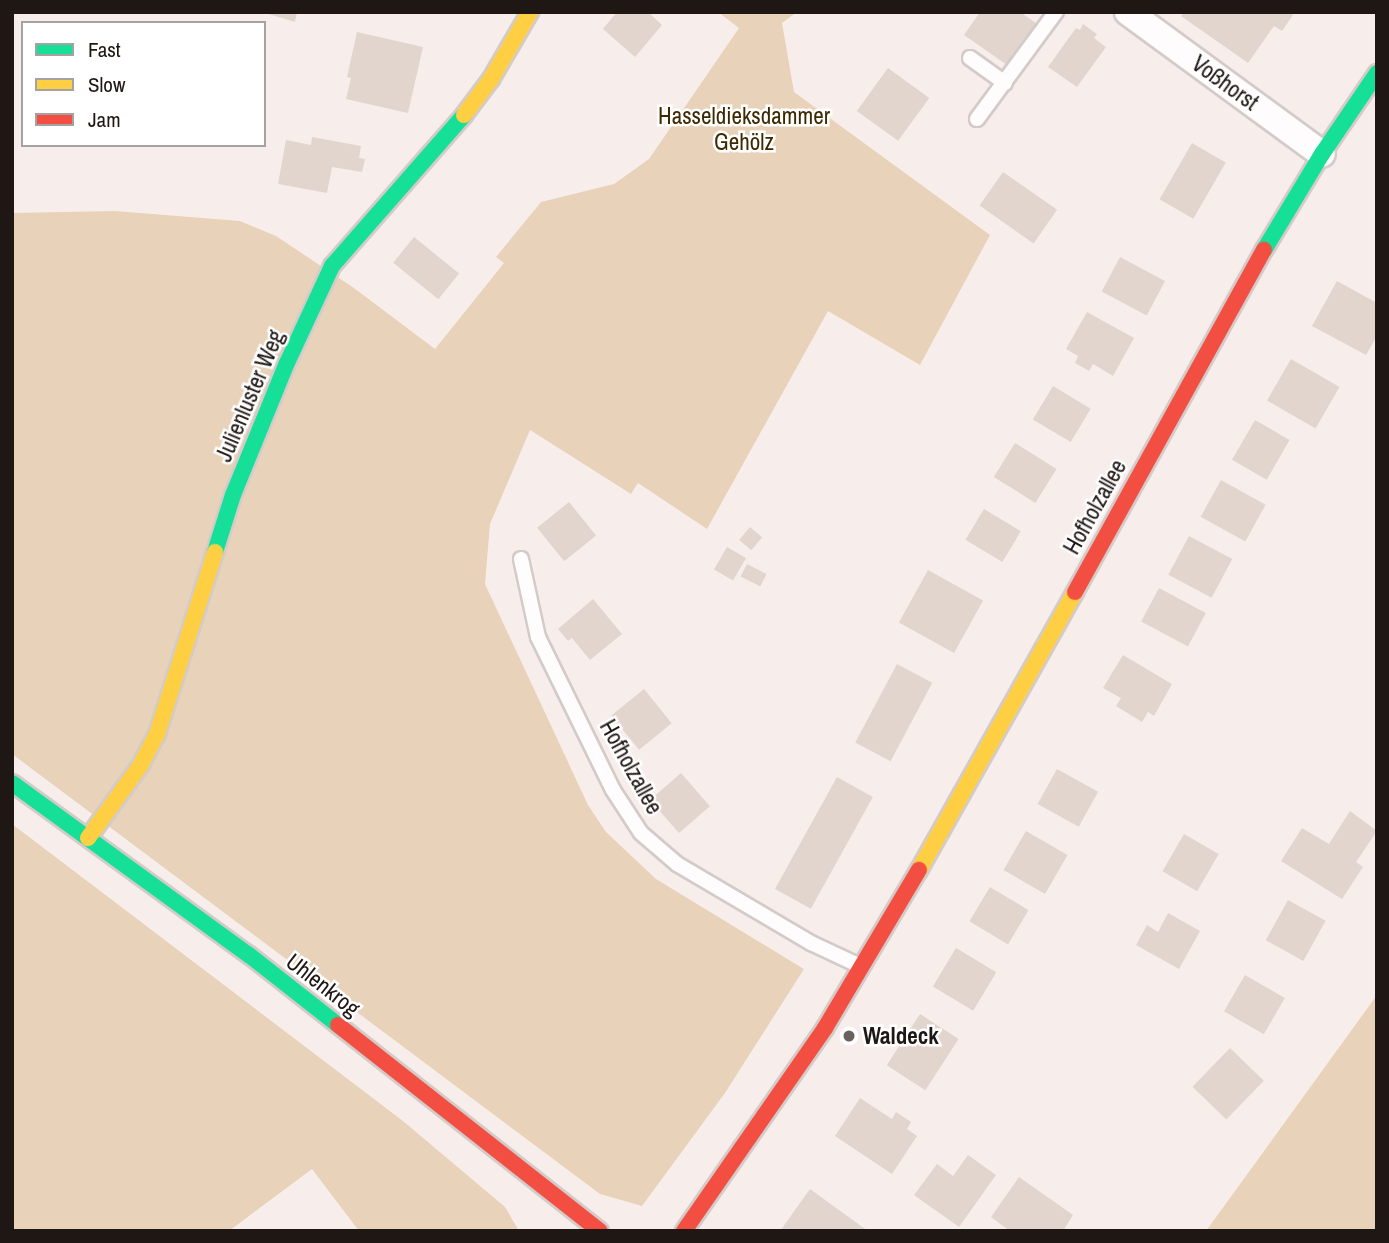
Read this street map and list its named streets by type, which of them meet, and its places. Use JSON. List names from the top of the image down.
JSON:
{
  "streets": {
    "street": [
      "Voßhorst",
      "Julienluster Weg",
      "Hofholzallee",
      "Uhlenkrog"
    ]
  },
  "crossings": [
    ["Voßhorst", "Hofholzallee"],
    ["Julienluster Weg", "Uhlenkrog"]
  ],
  "parks": ["Hasseldieksdammer Gehölz"],
  "places": ["Waldeck"],
  "legend": ["Fast", "Slow", "Jam"]
}
